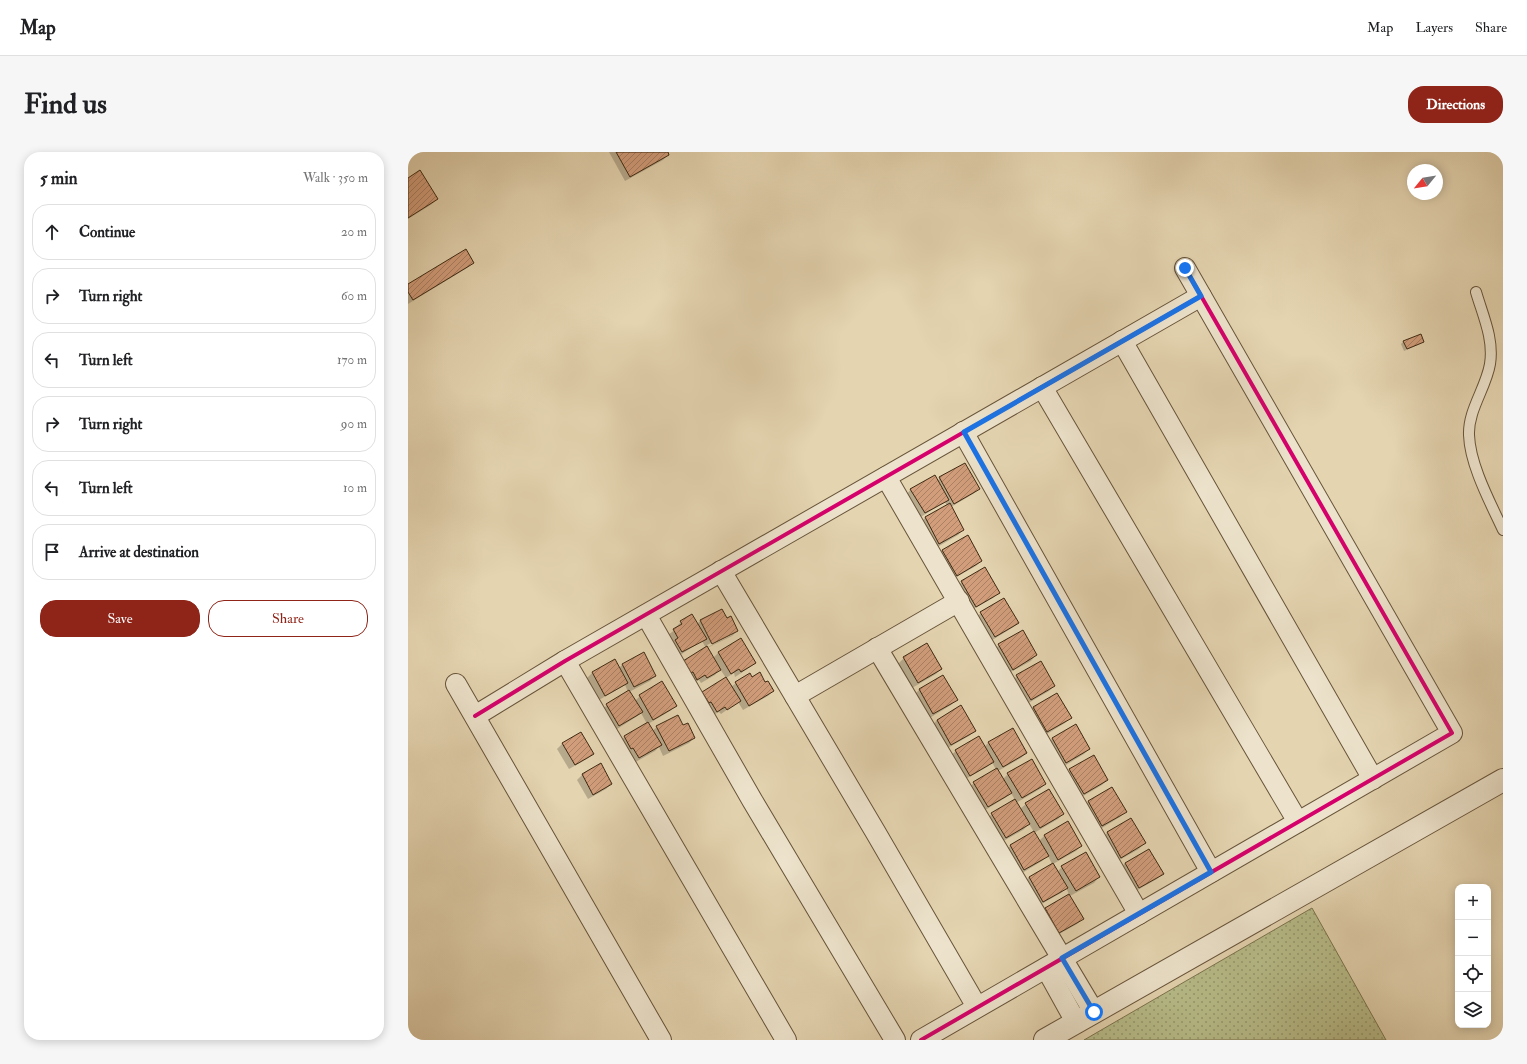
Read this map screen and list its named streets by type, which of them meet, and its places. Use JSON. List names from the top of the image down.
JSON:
{
  "north": "bottom left",
  "page": {
    "header": "Map",
    "nav": ["Map", "Layers", "Share"],
    "buttons": [
      "Directions",
      ["Save", "Share"]
    ],
    "title": "Find us",
    "heading": ["5 min", "Walk · 350 m"],
    "list": [
      ["Continue", "20 m"],
      ["Turn right", "60 m"],
      ["Turn left", "170 m"],
      ["Turn right", "90 m"],
      ["Turn left", "10 m"],
      "Arrive at destination"
    ],
    "map_buttons": ["+", "−"]
  }
}
